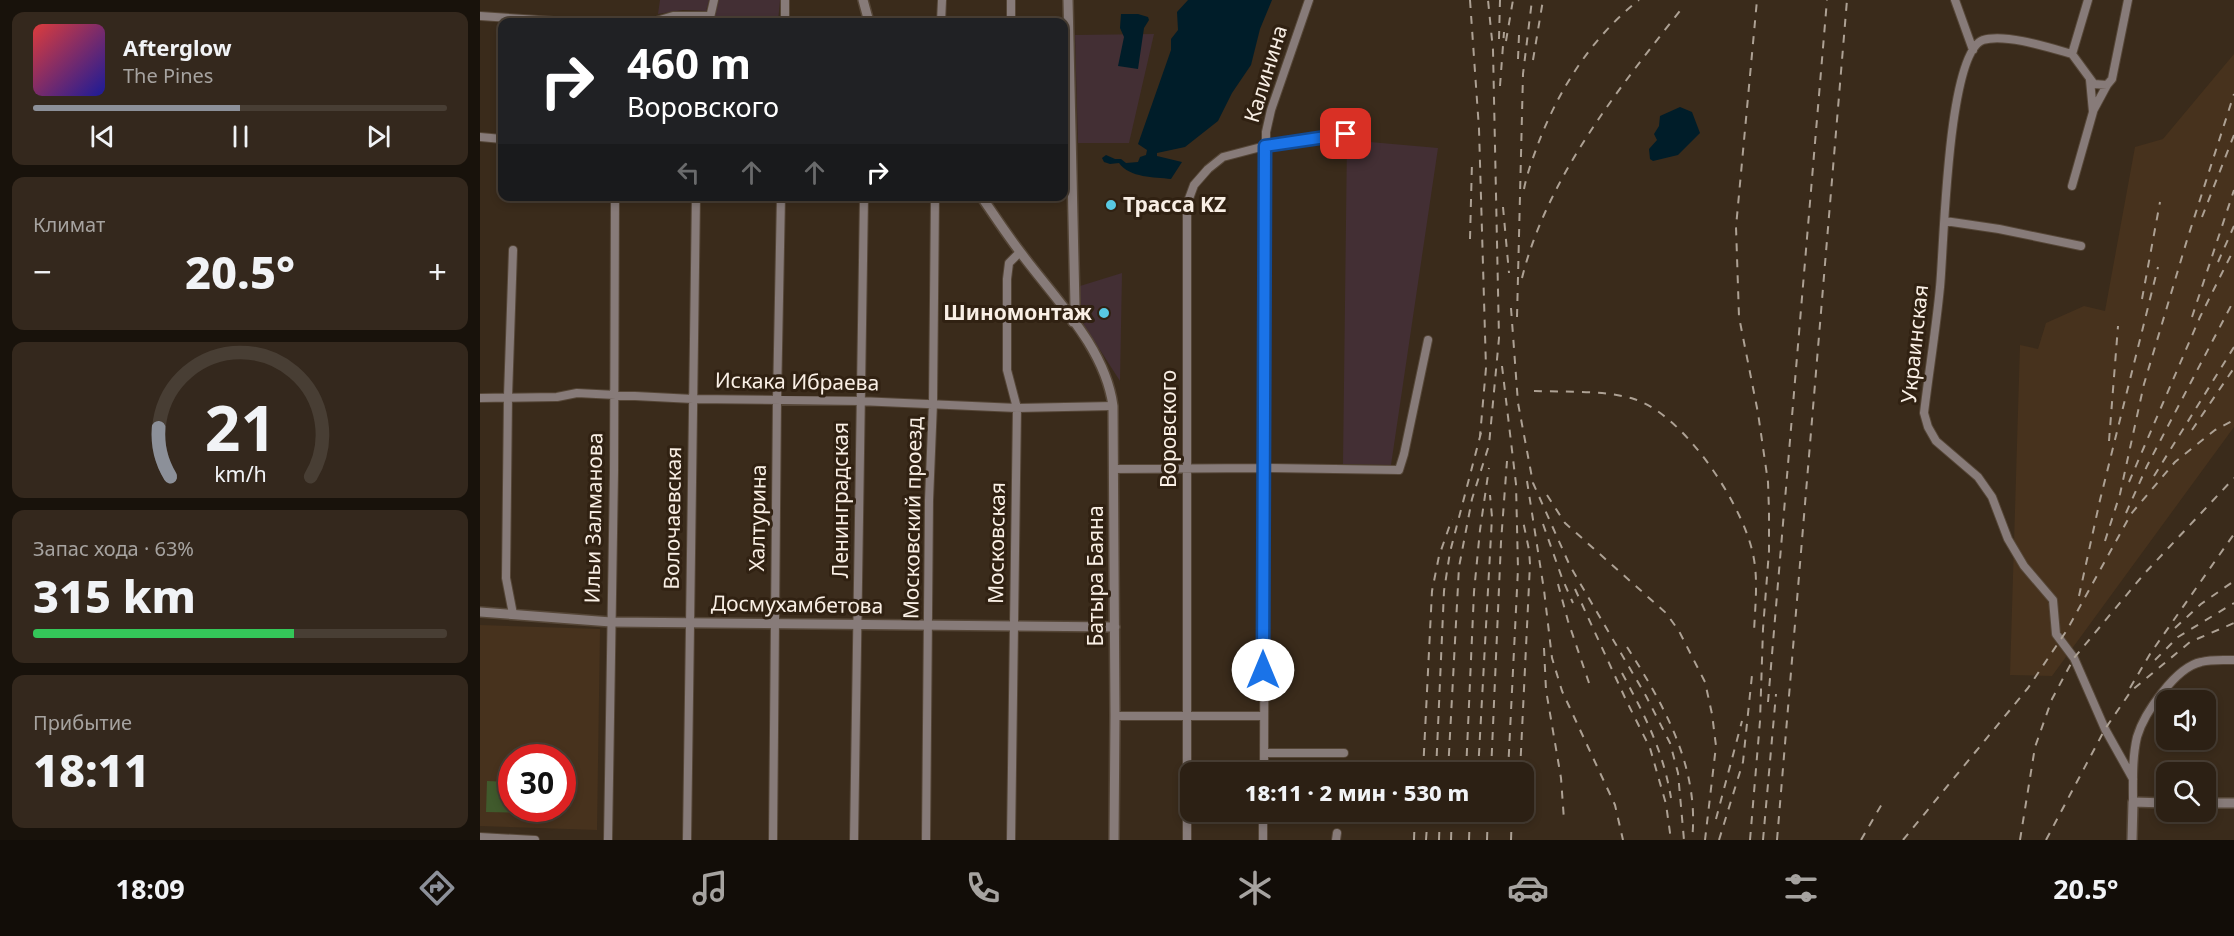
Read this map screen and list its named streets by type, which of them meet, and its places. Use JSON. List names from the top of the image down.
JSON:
{
  "streets": {
    "street": [
      "Калинина",
      "Украинская",
      "Искака Ибраева",
      "Воровского",
      "Ленинградская",
      "Ильи Залманова",
      "Волочаевская",
      "Халтурина",
      "Московский проезд",
      "Московская",
      "Батыра Баяна",
      "Досмухамбетова"
    ]
  },
  "crossings": [
    ["Калинина", "Воровского"],
    ["Искака Ибраева", "Ленинградская"],
    ["Искака Ибраева", "Ильи Залманова"],
    ["Искака Ибраева", "Волочаевская"],
    ["Искака Ибраева", "Халтурина"],
    ["Искака Ибраева", "Московский проезд"],
    ["Искака Ибраева", "Московская"],
    ["Искака Ибраева", "Батыра Баяна"],
    ["Ленинградская", "Досмухамбетова"],
    ["Ильи Залманова", "Досмухамбетова"],
    ["Волочаевская", "Досмухамбетова"],
    ["Халтурина", "Досмухамбетова"],
    ["Московский проезд", "Досмухамбетова"],
    ["Московская", "Батыра Баяна"],
    ["Московская", "Досмухамбетова"],
    ["Батыра Баяна", "Досмухамбетова"]
  ],
  "places": ["Трасса KZ", "Шиномонтаж"],
  "page": {
    "turn": ["460 m", "Воровского"],
    "song": ["Afterglow", "The Pines"],
    "tile": [
      "Климат",
      ["Запас хода · 63%", "315 km"],
      ["Прибытие", "18:11"]
    ],
    "heat": ["−", "20.5°", "+"],
    "limit": "30",
    "trip": "18:11 · 2 мин · 530 m",
    "tabs": ["18:09", "20.5°"],
    "gauge": ["21", "km/h"]
  }
}
